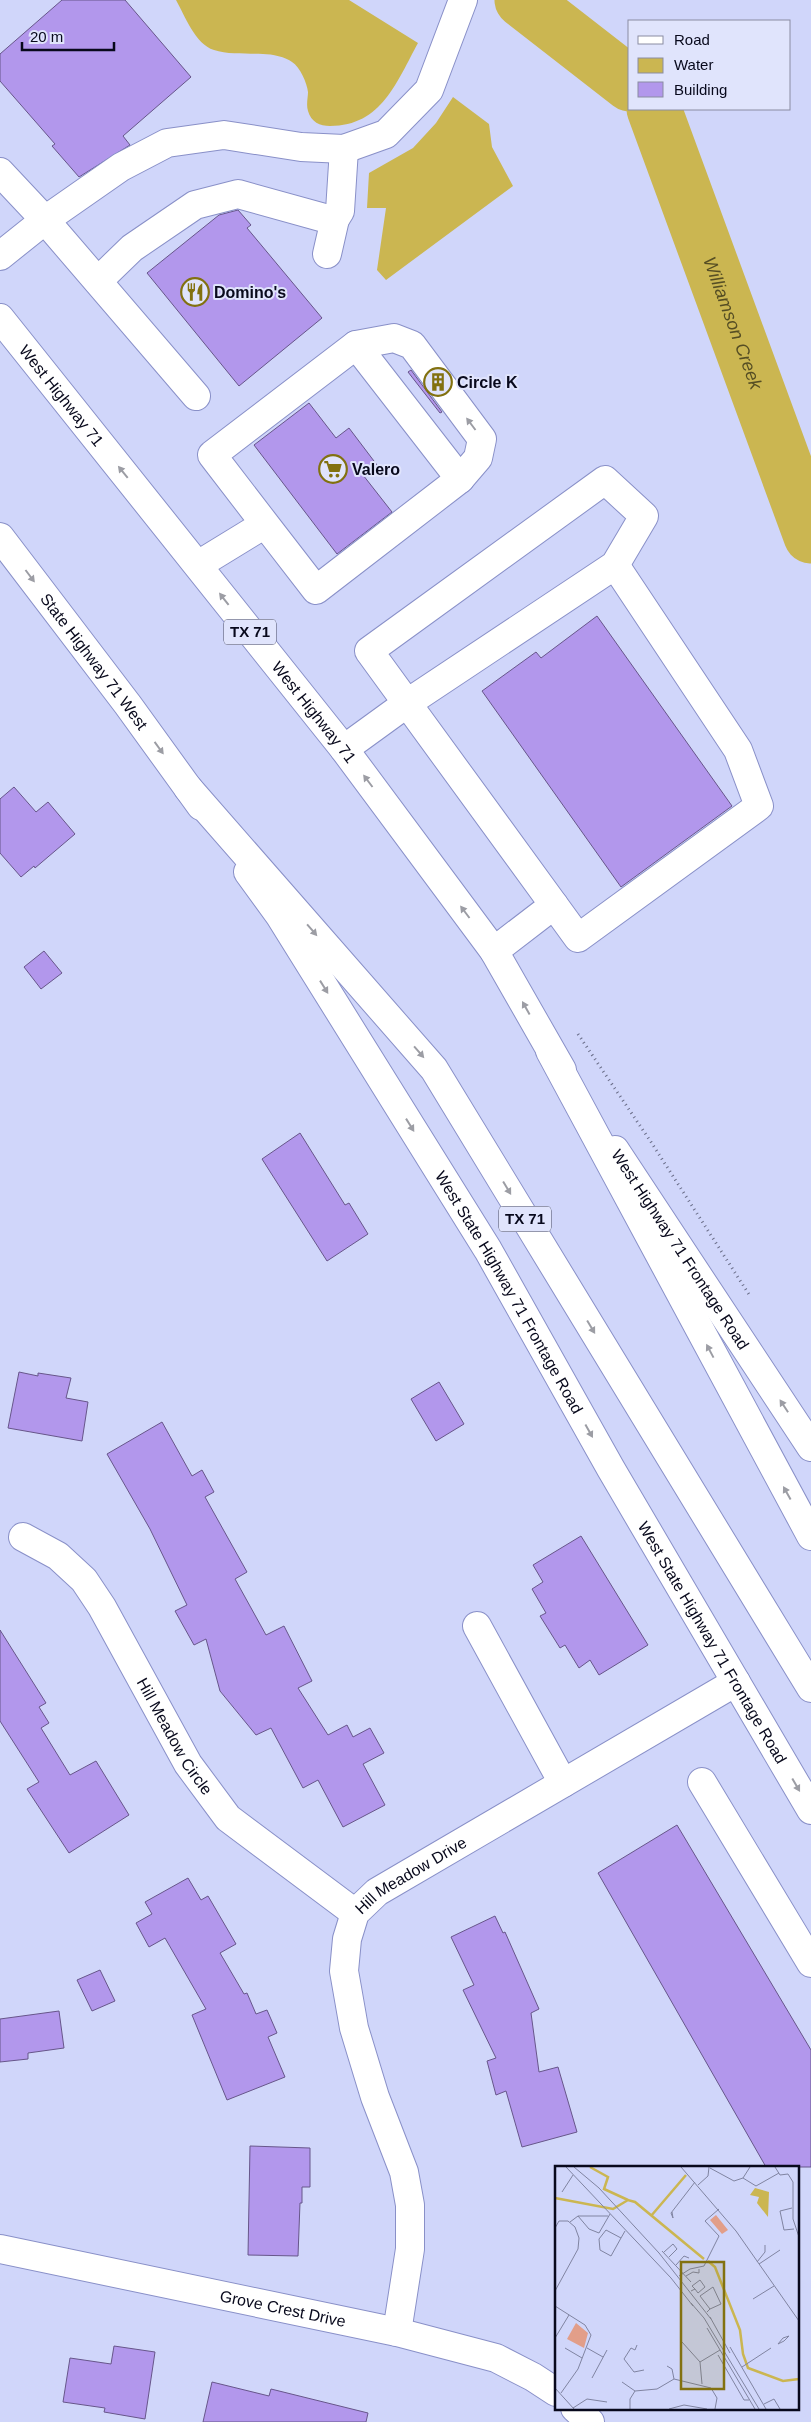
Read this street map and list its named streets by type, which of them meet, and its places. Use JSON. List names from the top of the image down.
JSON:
{
  "streets": {
    "main road": [
      "West Highway 71",
      "TX 71",
      "State Highway 71 West",
      "West Highway 71 Frontage Road",
      "West State Highway 71 Frontage Road",
      "Hill Meadow Circle",
      "Hill Meadow Drive",
      "Grove Crest Drive"
    ]
  },
  "crossings": [
    ["West Highway 71", "TX 71"],
    ["West Highway 71", "West Highway 71 Frontage Road"],
    ["TX 71", "State Highway 71 West"],
    ["TX 71", "West Highway 71 Frontage Road"],
    ["TX 71", "West State Highway 71 Frontage Road"],
    ["State Highway 71 West", "West State Highway 71 Frontage Road"],
    ["West State Highway 71 Frontage Road", "Hill Meadow Drive"],
    ["Hill Meadow Circle", "Hill Meadow Drive"],
    ["Hill Meadow Drive", "Grove Crest Drive"]
  ],
  "one_way": ["State Highway 71 West"],
  "water": ["Williamson Creek"],
  "places": {
    "restaurant": ["Domino's"],
    "building": ["Circle K"],
    "supermarket": ["Valero"]
  },
  "legend": ["Road", "Water", "Building"],
  "scale_bar": "20 m"
}
